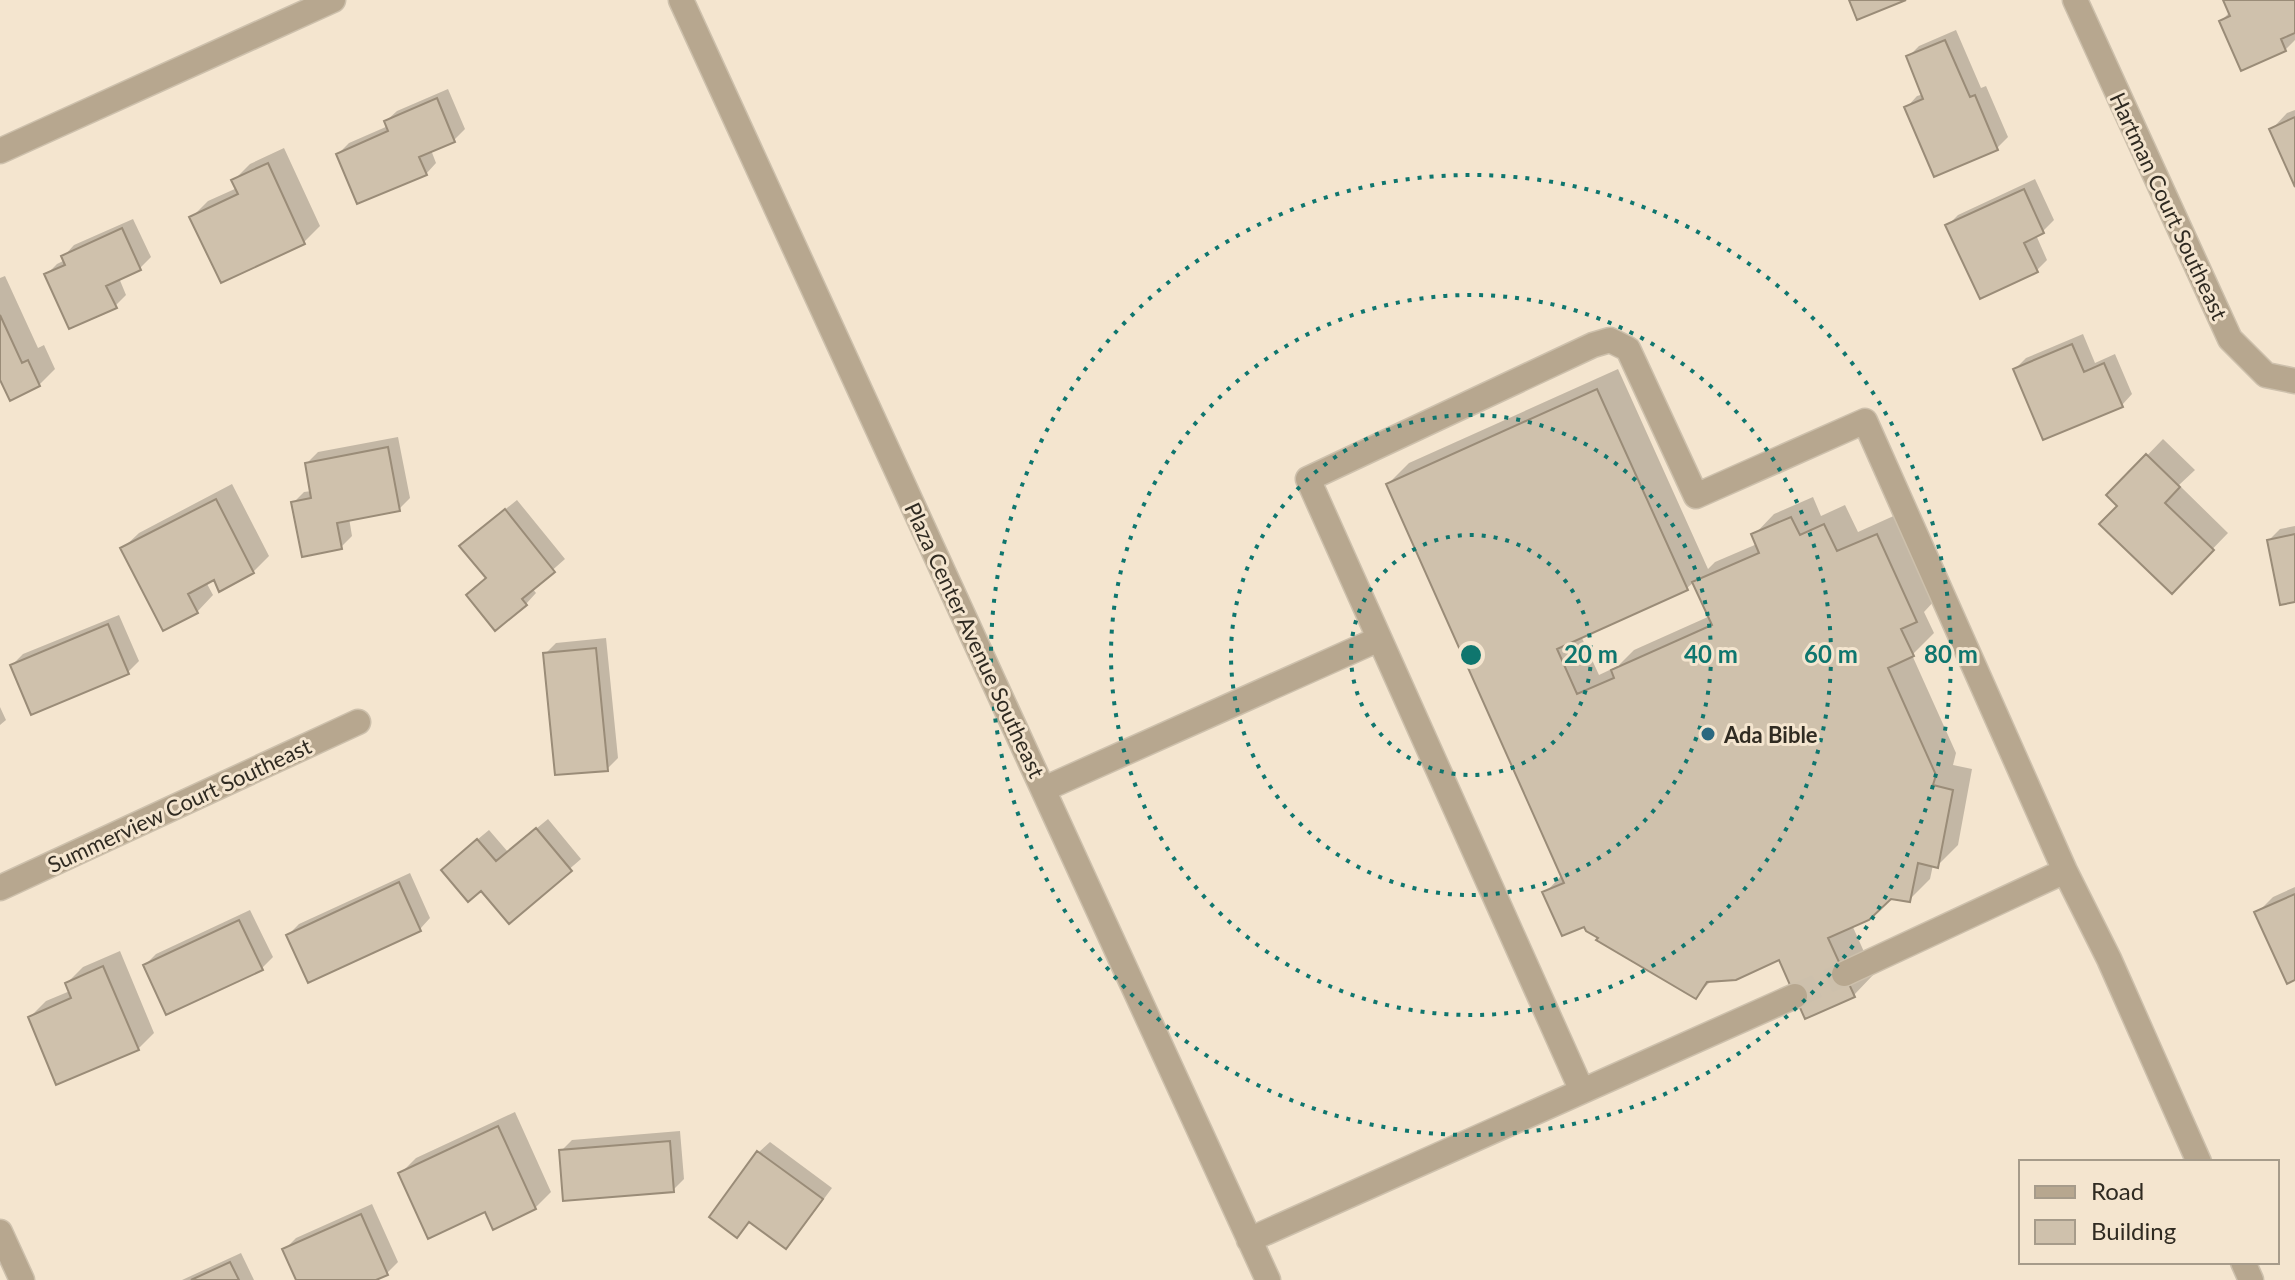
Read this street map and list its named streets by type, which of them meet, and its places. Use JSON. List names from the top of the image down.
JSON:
{
  "streets": {
    "street": ["Hartman Court Southeast", "Plaza Center Avenue Southeast", "Summerview Court Southeast"]
  },
  "places": ["Ada Bible"],
  "legend": ["Road", "Building"],
  "rings": [
    "20 m",
    "40 m",
    "60 m",
    "80 m"
  ]
}
